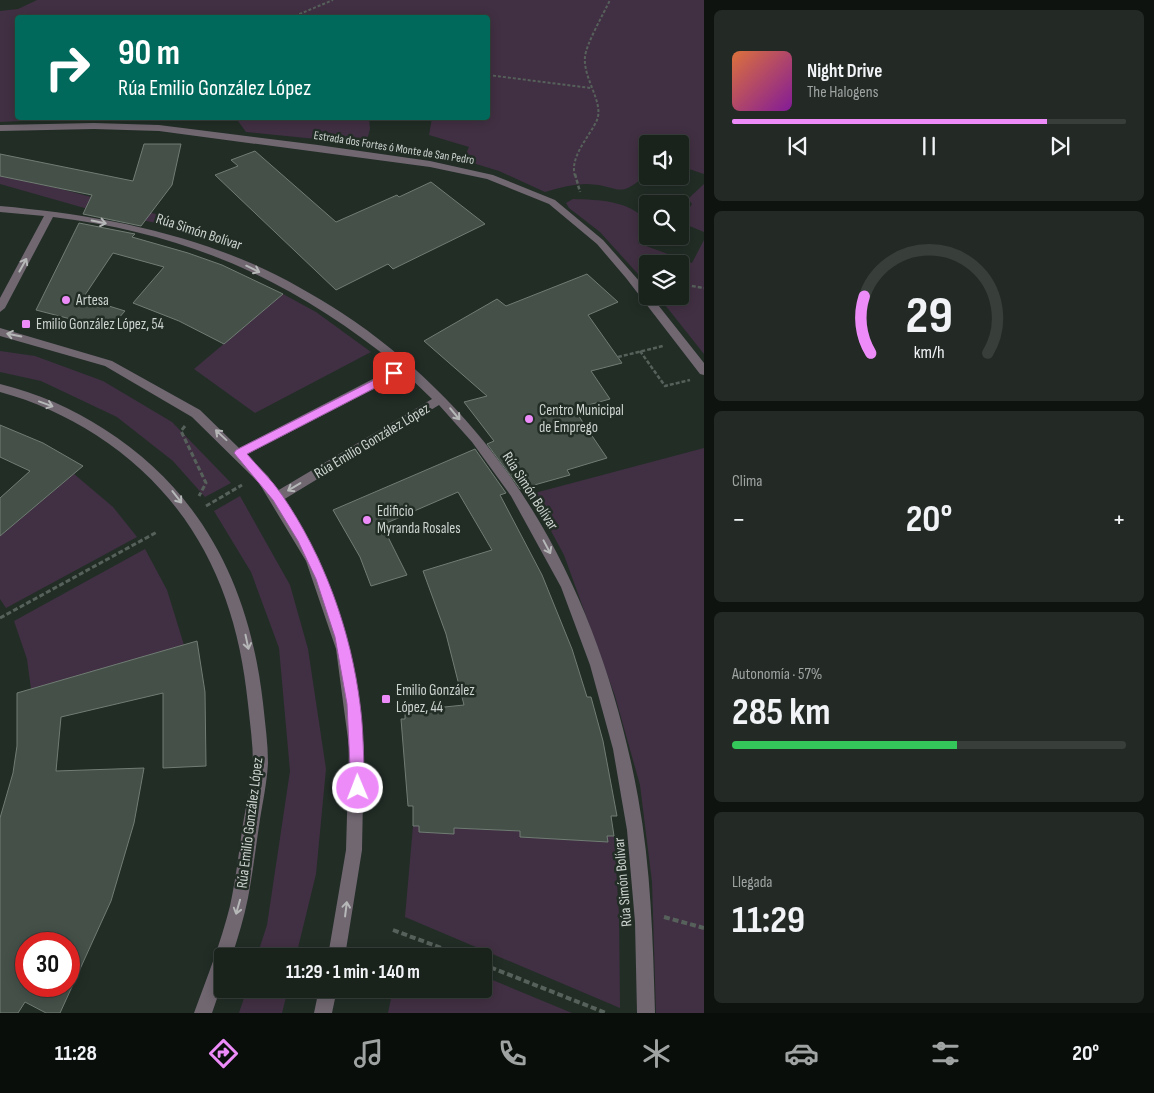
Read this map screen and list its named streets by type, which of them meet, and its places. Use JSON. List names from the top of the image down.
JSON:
{
  "streets": {
    "street": ["Estrada dos Fortes ó Monte de San Pedro", "Rúa Simón Bolívar", "Rúa Emilio González López"]
  },
  "crossings": [
    ["Rúa Simón Bolívar", "Rúa Emilio González López"]
  ],
  "one_way": ["Rúa Simón Bolívar"],
  "places": {
    "other": ["Artesa", "Centro Municipal de Emprego", "Edificio Myranda Rosales"],
    "transit": ["Emilio González López, 54", "Emilio González López, 44"]
  },
  "page": {
    "turn": ["90 m", "Rúa Emilio González López"],
    "song": ["Night Drive", "The Halogens"],
    "tile": [
      "Clima",
      ["Autonomía · 57%", "285 km"],
      ["Llegada", "11:29"]
    ],
    "heat": ["−", "20°", "+"],
    "limit": "30",
    "trip": "11:29 · 1 min · 140 m",
    "tabs": ["11:28", "20°"],
    "gauge": ["29", "km/h"]
  }
}
